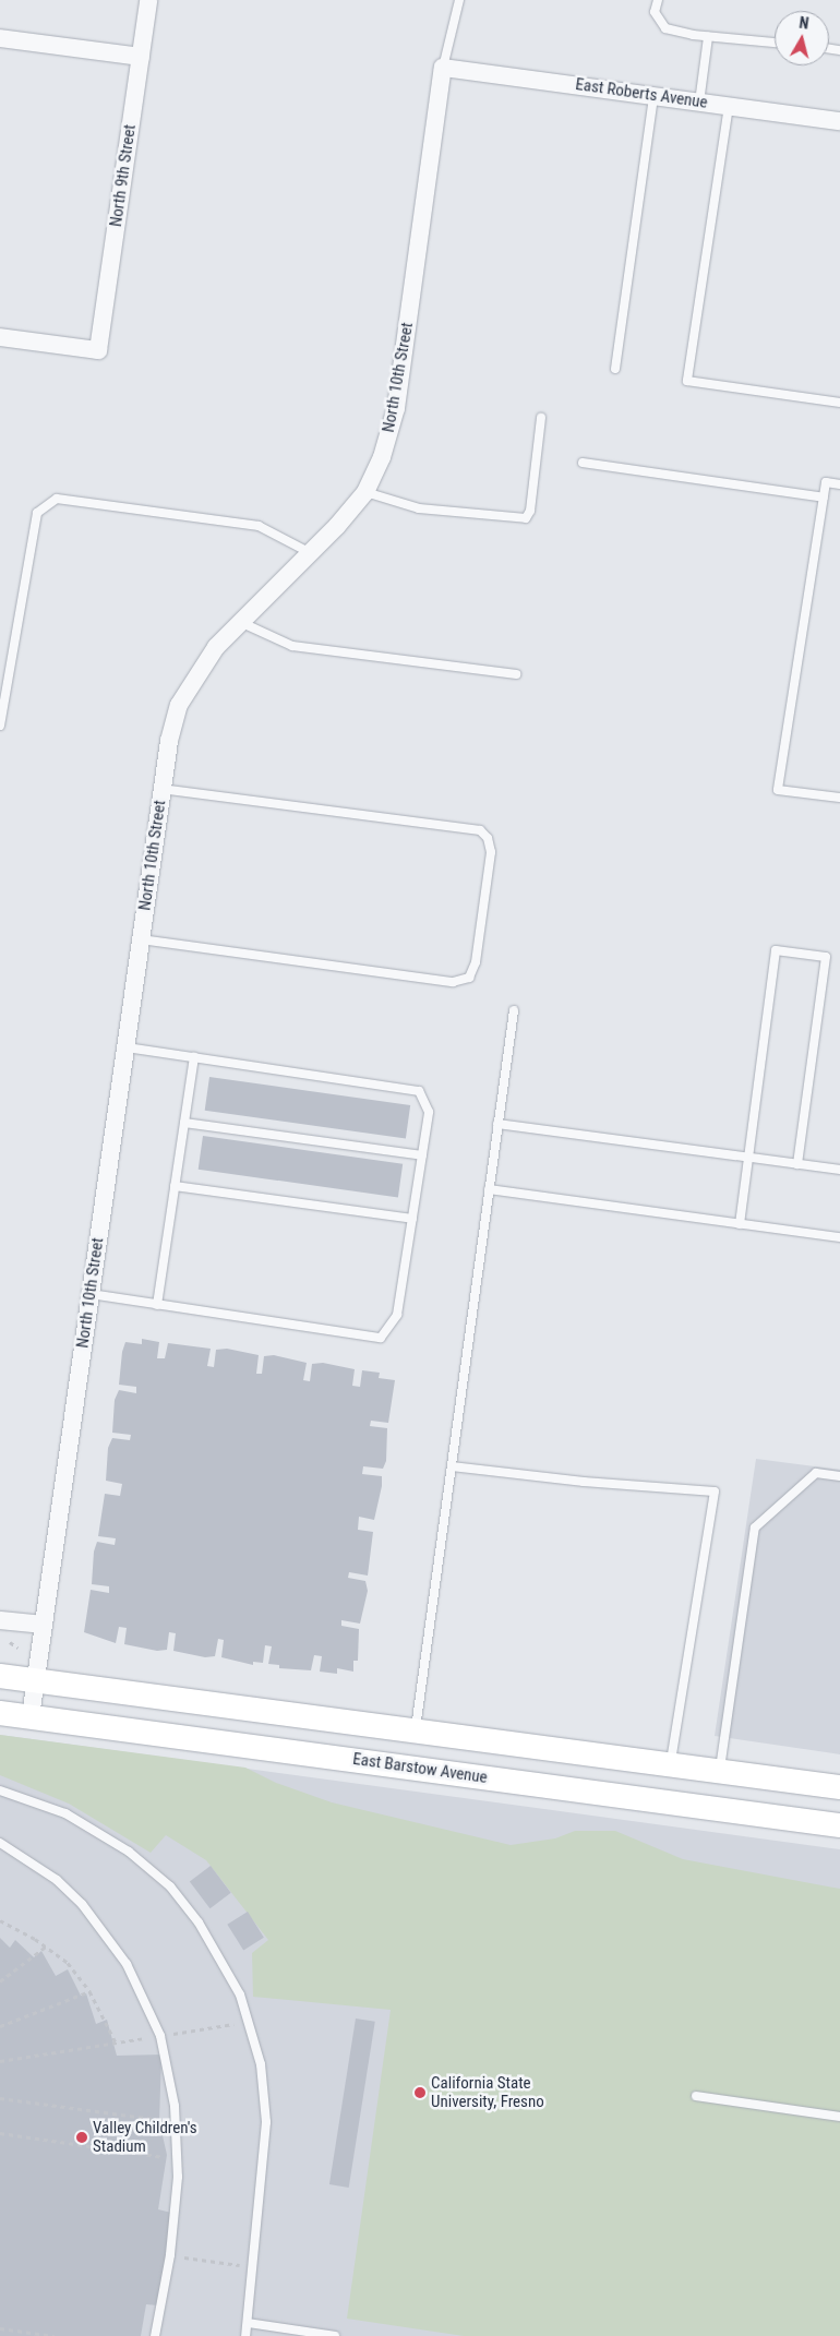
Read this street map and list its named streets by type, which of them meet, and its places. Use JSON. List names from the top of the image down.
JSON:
{
  "streets": {
    "main road": ["East Barstow Avenue"],
    "street": ["East Roberts Avenue", "North 9th Street", "North 10th Street"]
  },
  "crossings": [
    ["East Roberts Avenue", "North 10th Street"],
    ["North 10th Street", "East Barstow Avenue"]
  ],
  "places": ["California State University, Fresno", "Valley Children's Stadium"],
  "north": "top"
}
